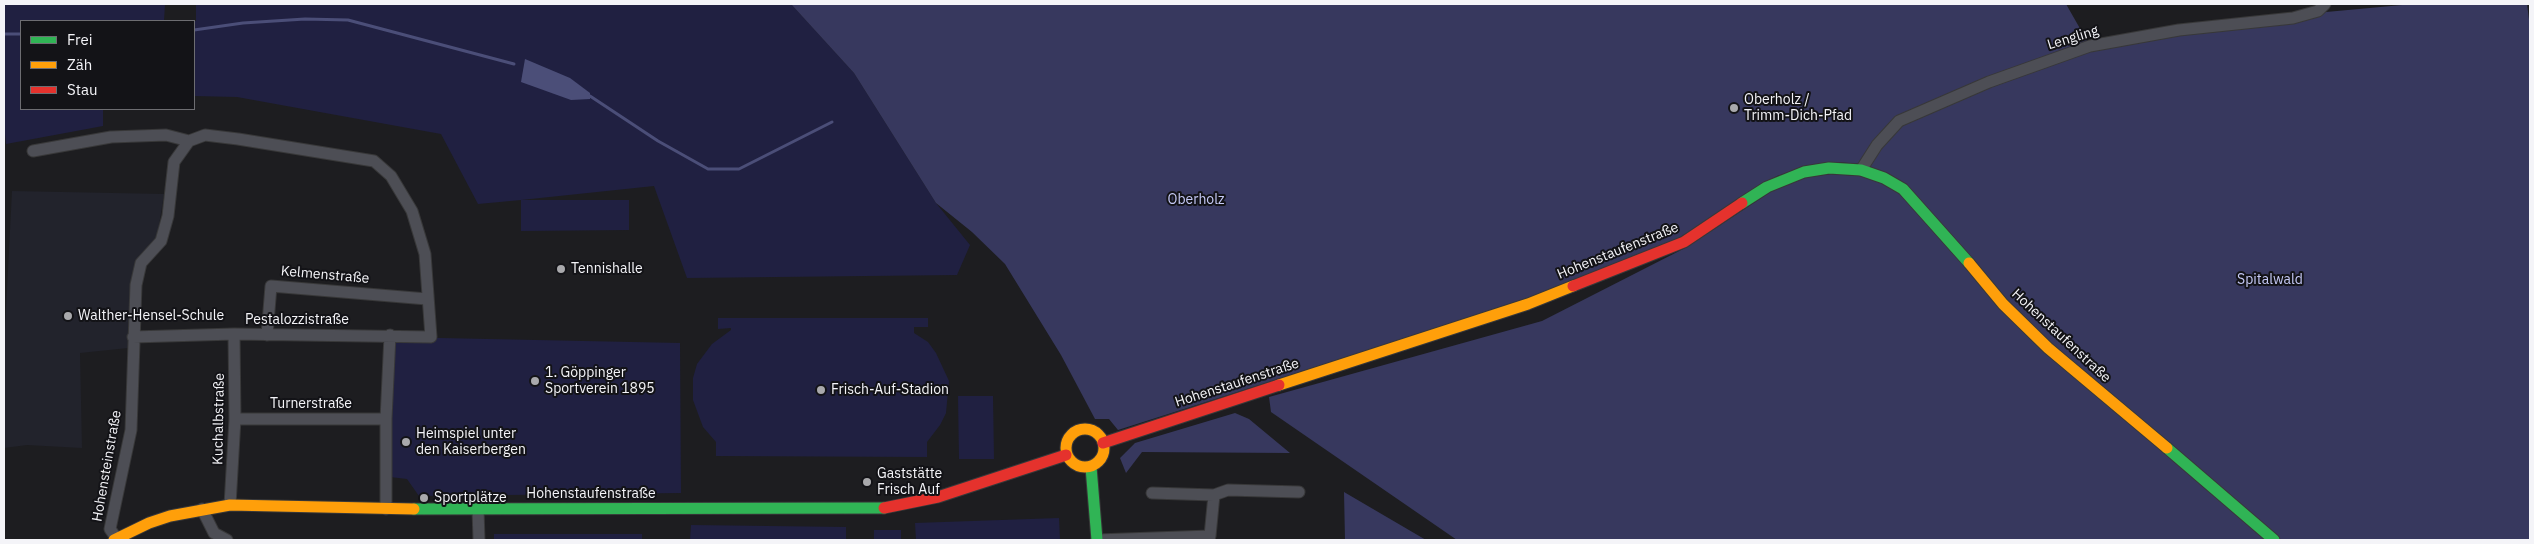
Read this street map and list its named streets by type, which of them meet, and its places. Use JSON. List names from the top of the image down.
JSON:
{
  "streets": {
    "main road": ["Hohenstaufenstraße"],
    "street": [
      "Lengling",
      "Kelmenstraße",
      "Pestalozzistraße",
      "Turnerstraße",
      "Kuchalbstraße",
      "Hohensteinstraße"
    ]
  },
  "crossings": [
    ["Lengling", "Hohenstaufenstraße"],
    ["Hohenstaufenstraße", "Kuchalbstraße"],
    ["Hohenstaufenstraße", "Hohensteinstraße"],
    ["Kelmenstraße", "Pestalozzistraße"],
    ["Pestalozzistraße", "Kuchalbstraße"],
    ["Pestalozzistraße", "Hohensteinstraße"],
    ["Turnerstraße", "Kuchalbstraße"]
  ],
  "parks": ["Oberholz", "Spitalwald"],
  "places": [
    "Oberholz / Trimm-Dich-Pfad",
    "Tennishalle",
    "Walther-Hensel-Schule",
    "1. Göppinger Sportverein 1895",
    "Frisch-Auf-Stadion",
    "Heimspiel unter den Kaiserbergen",
    "Gaststätte Frisch Auf",
    "Sportplätze"
  ],
  "legend": ["Frei", "Zäh", "Stau"]
}
